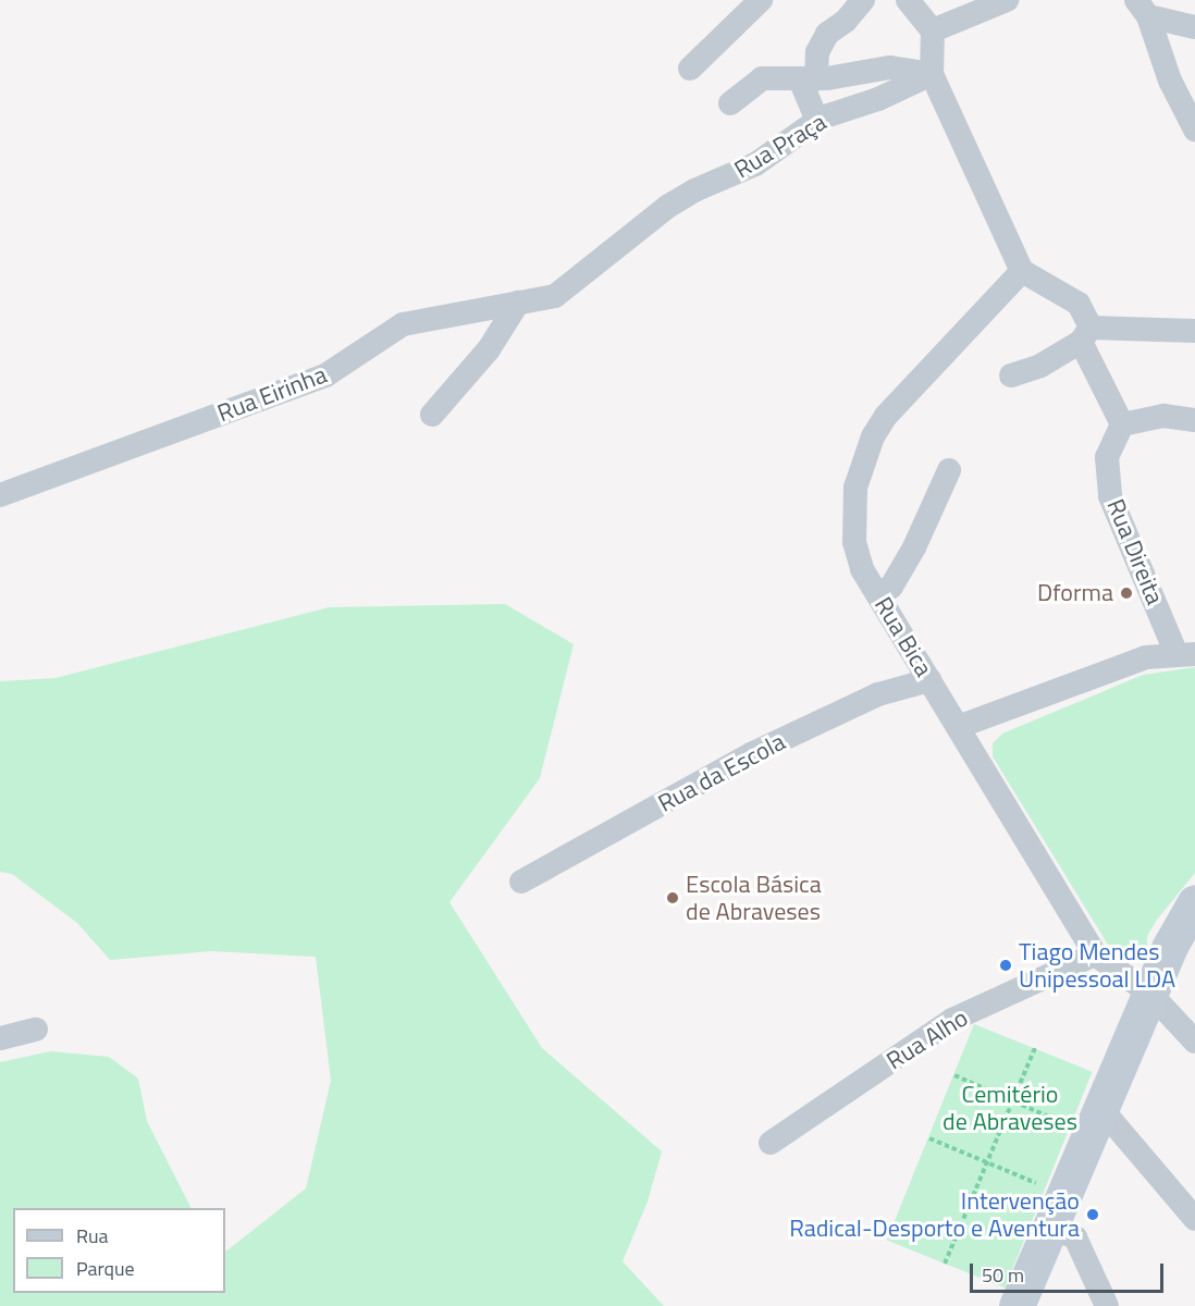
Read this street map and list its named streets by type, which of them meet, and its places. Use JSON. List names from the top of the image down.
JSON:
{
  "streets": {
    "street": [
      "Rua Praça",
      "Rua Eirinha",
      "Rua Direita",
      "Rua Bica",
      "Rua da Escola",
      "Rua Alho"
    ]
  },
  "crossings": [
    ["Rua Praça", "Rua Eirinha"],
    ["Rua Bica", "Rua da Escola"],
    ["Rua Bica", "Rua Alho"]
  ],
  "parks": ["Cemitério de Abraveses"],
  "places": [
    "Dforma",
    "Escola Básica de Abraveses",
    "Tiago Mendes Unipessoal LDA",
    "Intervenção Radical-Desporto e Aventura"
  ],
  "legend": ["Rua", "Parque"],
  "scale_bar": "50 m"
}
